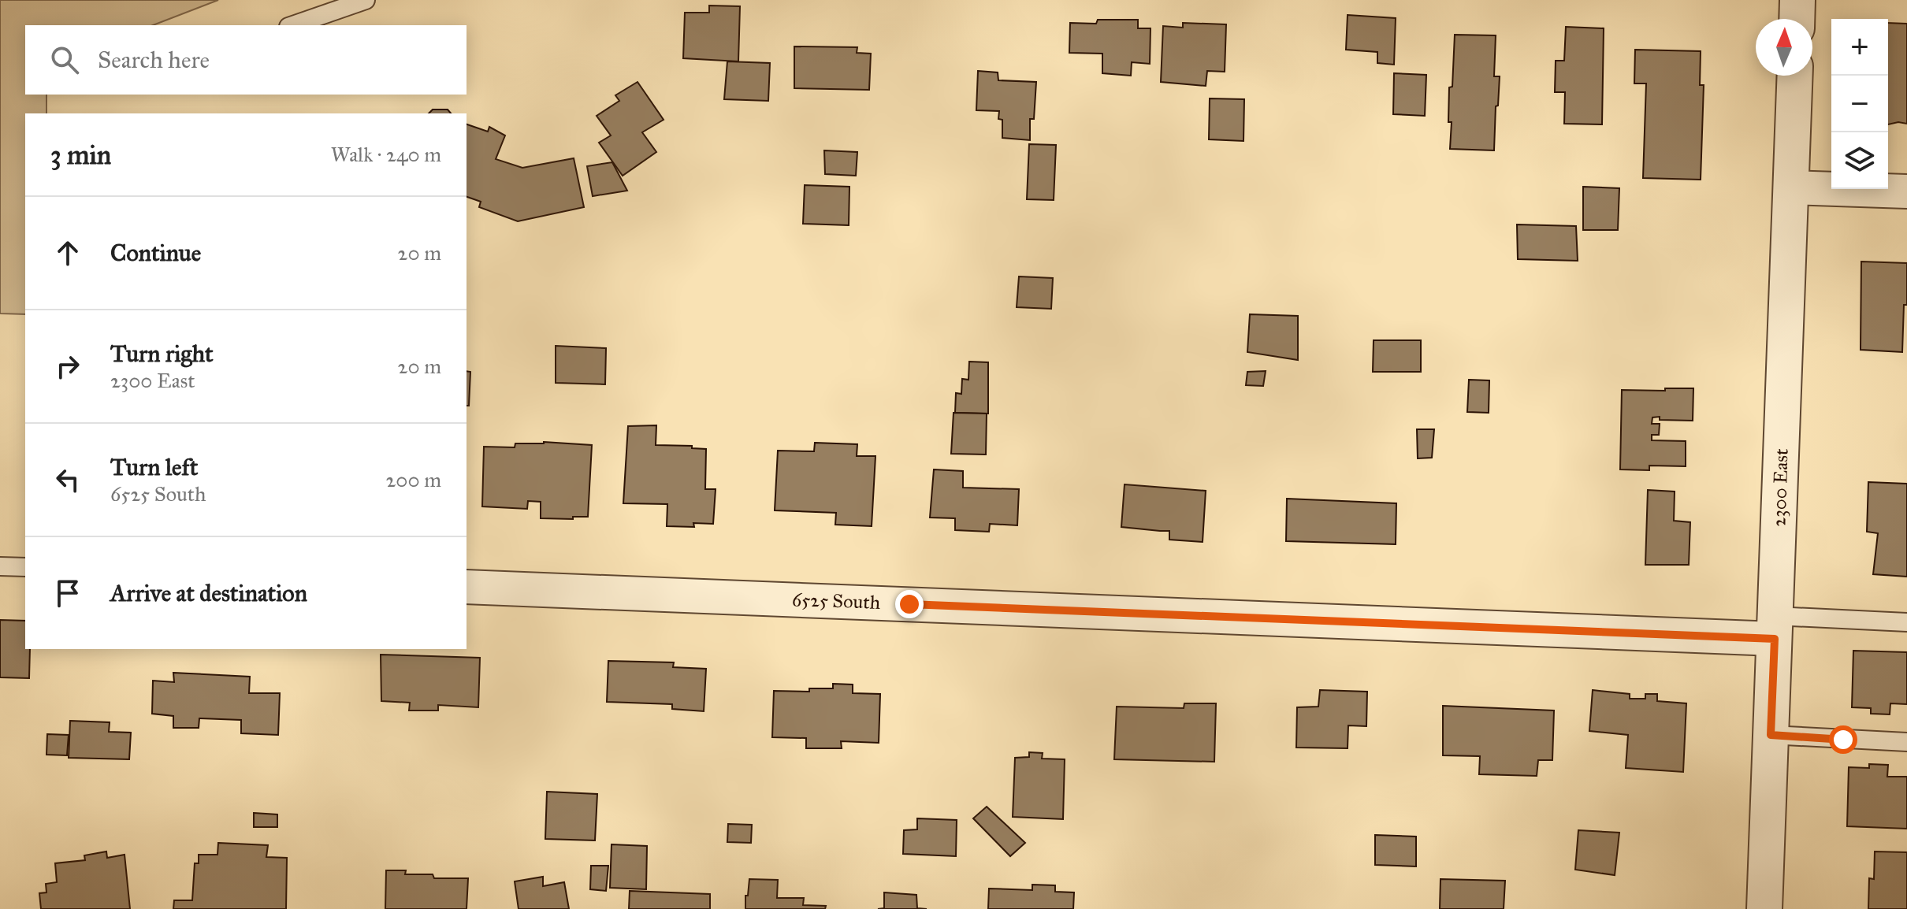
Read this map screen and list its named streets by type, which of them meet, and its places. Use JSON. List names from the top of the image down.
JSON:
{
  "streets": {
    "street": ["2300 East", "6525 South"]
  },
  "crossings": [
    ["2300 East", "6525 South"]
  ],
  "north": "top",
  "page": {
    "map_buttons": ["+", "−"],
    "search": "Search here",
    "heading": ["3 min", "Walk · 240 m"],
    "list": [
      ["Continue", "20 m"],
      ["Turn right", "2300 East", "20 m"],
      ["Turn left", "6525 South", "200 m"],
      "Arrive at destination"
    ]
  }
}
